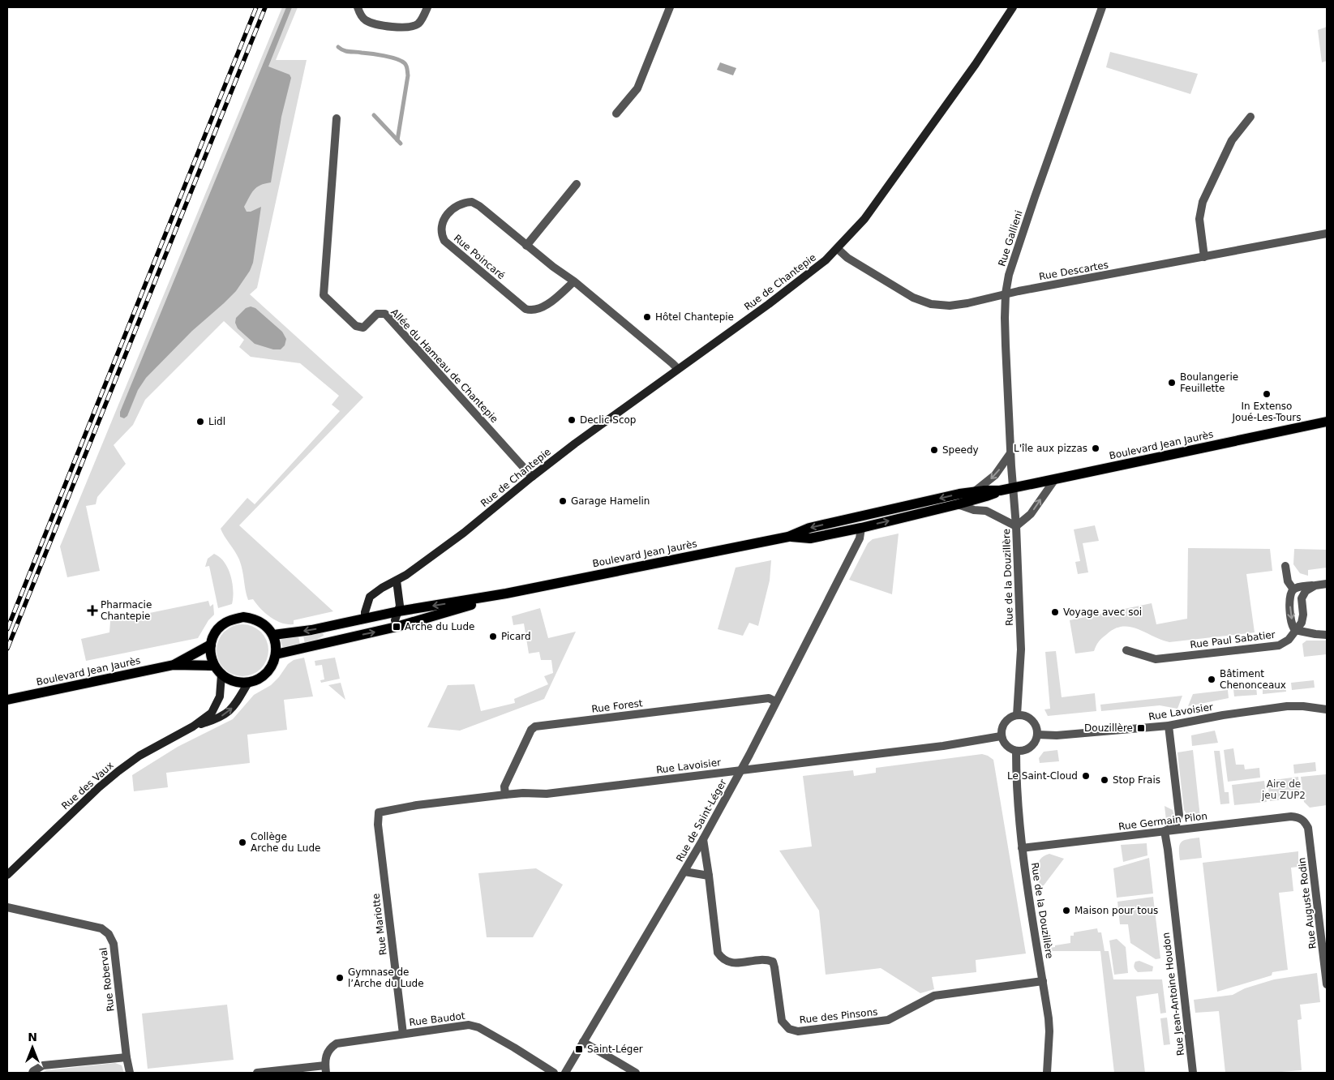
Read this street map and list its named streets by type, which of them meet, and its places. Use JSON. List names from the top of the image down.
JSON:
{
  "streets": {
    "main road": ["Boulevard Jean Jaurès"],
    "street": [
      "Rue Gallieni",
      "Rue Poincaré",
      "Rue Descartes",
      "Rue de Chantepie",
      "Allée du Hameau de Chantepie",
      "Rue de la Douzillère",
      "Rue Paul Sabatier",
      "Rue Forest",
      "Rue Lavoisier",
      "Rue des Vaux",
      "Rue de Saint-Léger",
      "Rue Germain Pilon",
      "Rue Auguste Rodin",
      "Rue Mariotte",
      "Rue Roberval",
      "Rue Jean-Antoine Houdon",
      "Rue des Pinsons",
      "Rue Baudot"
    ]
  },
  "crossings": [
    ["Rue Gallieni", "Rue Descartes"],
    ["Rue Gallieni", "Boulevard Jean Jaurès"],
    ["Rue Gallieni", "Rue de la Douzillère"],
    ["Rue Poincaré", "Rue de Chantepie"],
    ["Rue Descartes", "Rue de Chantepie"],
    ["Rue de Chantepie", "Allée du Hameau de Chantepie"],
    ["Rue de Chantepie", "Boulevard Jean Jaurès"],
    ["Boulevard Jean Jaurès", "Rue de la Douzillère"],
    ["Boulevard Jean Jaurès", "Rue des Vaux"],
    ["Boulevard Jean Jaurès", "Rue de Saint-Léger"],
    ["Rue de la Douzillère", "Rue Lavoisier"],
    ["Rue de la Douzillère", "Rue Germain Pilon"],
    ["Rue de la Douzillère", "Rue des Pinsons"],
    ["Rue Forest", "Rue Lavoisier"],
    ["Rue Forest", "Rue de Saint-Léger"],
    ["Rue Lavoisier", "Rue de Saint-Léger"],
    ["Rue Lavoisier", "Rue Mariotte"],
    ["Rue de Saint-Léger", "Rue des Pinsons"],
    ["Rue Germain Pilon", "Rue Auguste Rodin"],
    ["Rue Germain Pilon", "Rue Jean-Antoine Houdon"],
    ["Rue Mariotte", "Rue Baudot"]
  ],
  "parks": ["Aire de jeu ZUP2"],
  "places": {
    "other": [
      "Hôtel Chantepie",
      "Boulangerie Feuillette",
      "In Extenso Joué-Les-Tours",
      "Declic Scop",
      "Lidl",
      "L'île aux pizzas",
      "Speedy",
      "Garage Hamelin",
      "Voyage avec soi",
      "Picard",
      "Bâtiment Chenonceaux",
      "Le Saint-Cloud",
      "Stop Frais",
      "Collège Arche du Lude",
      "Maison pour tous",
      "Gymnase de l’Arche du Lude"
    ],
    "health": ["Pharmacie Chantepie"],
    "transit": ["Arche du Lude", "Douzillère", "Saint-Léger"]
  },
  "north": "top"
}
